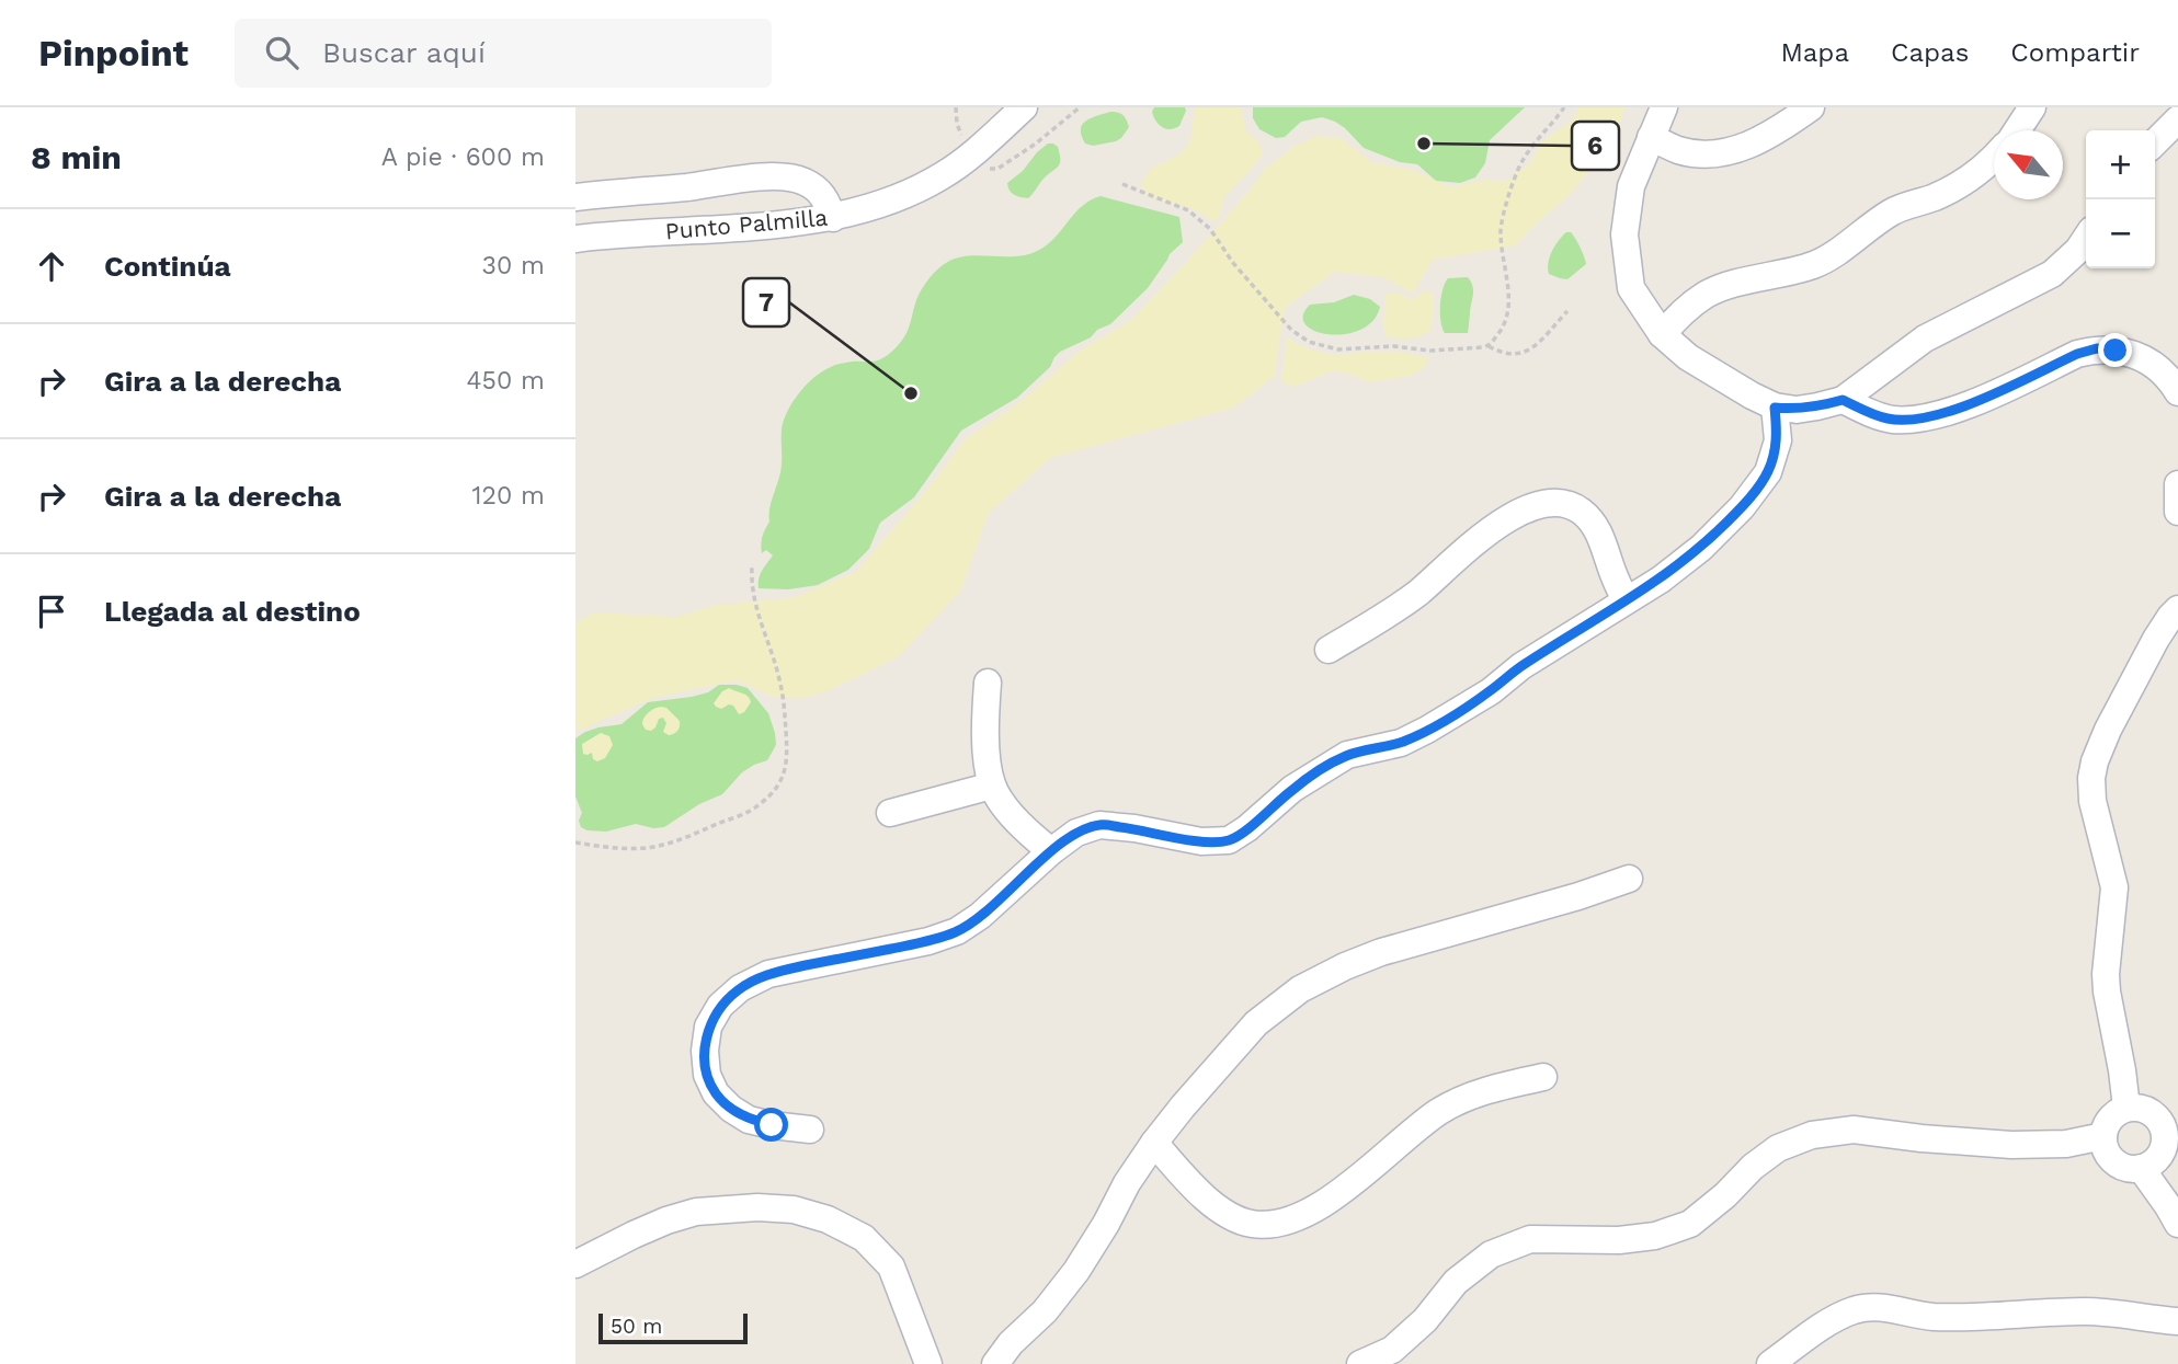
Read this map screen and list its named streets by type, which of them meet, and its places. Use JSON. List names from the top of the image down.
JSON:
{
  "streets": {
    "street": ["Punto Palmilla"]
  },
  "places": ["6", "7"],
  "scale_bar": "50 m",
  "north": "top left",
  "page": {
    "header": "Pinpoint",
    "search": "Buscar aquí",
    "nav": ["Mapa", "Capas", "Compartir"],
    "heading": ["8 min", "A pie · 600 m"],
    "map_buttons": ["+", "−"],
    "list": [
      ["Continúa", "30 m"],
      ["Gira a la derecha", "450 m"],
      ["Gira a la derecha", "120 m"],
      "Llegada al destino"
    ],
    "scale": "50 m"
  }
}
